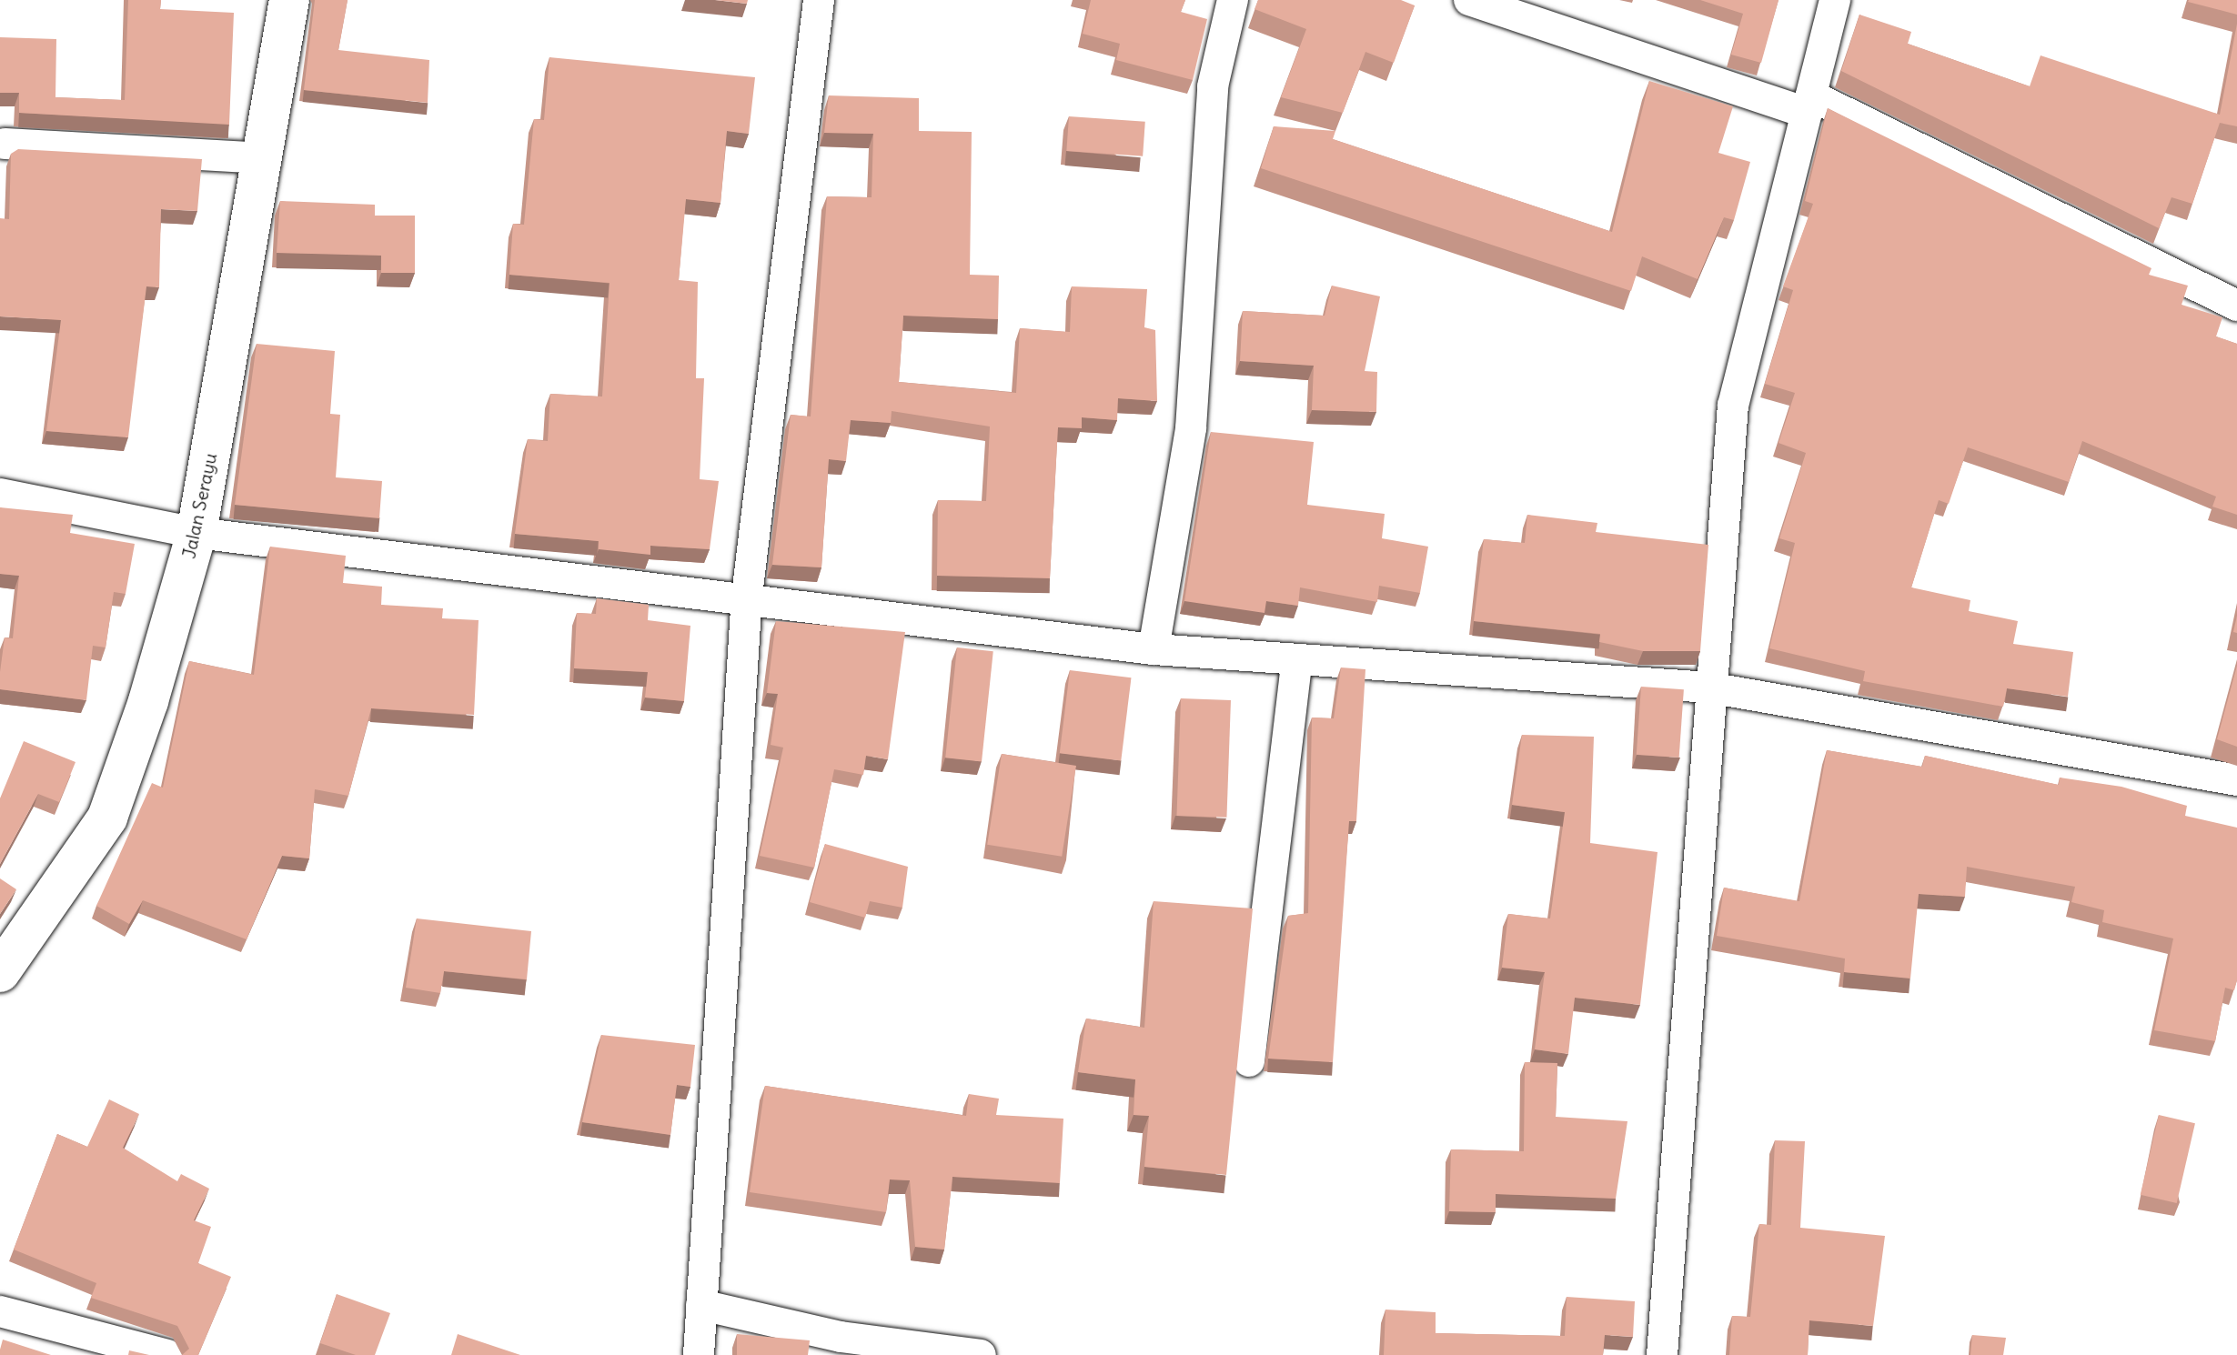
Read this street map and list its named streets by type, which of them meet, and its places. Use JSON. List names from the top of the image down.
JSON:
{
  "streets": {
    "street": ["Jalan Serayu"]
  }
}
